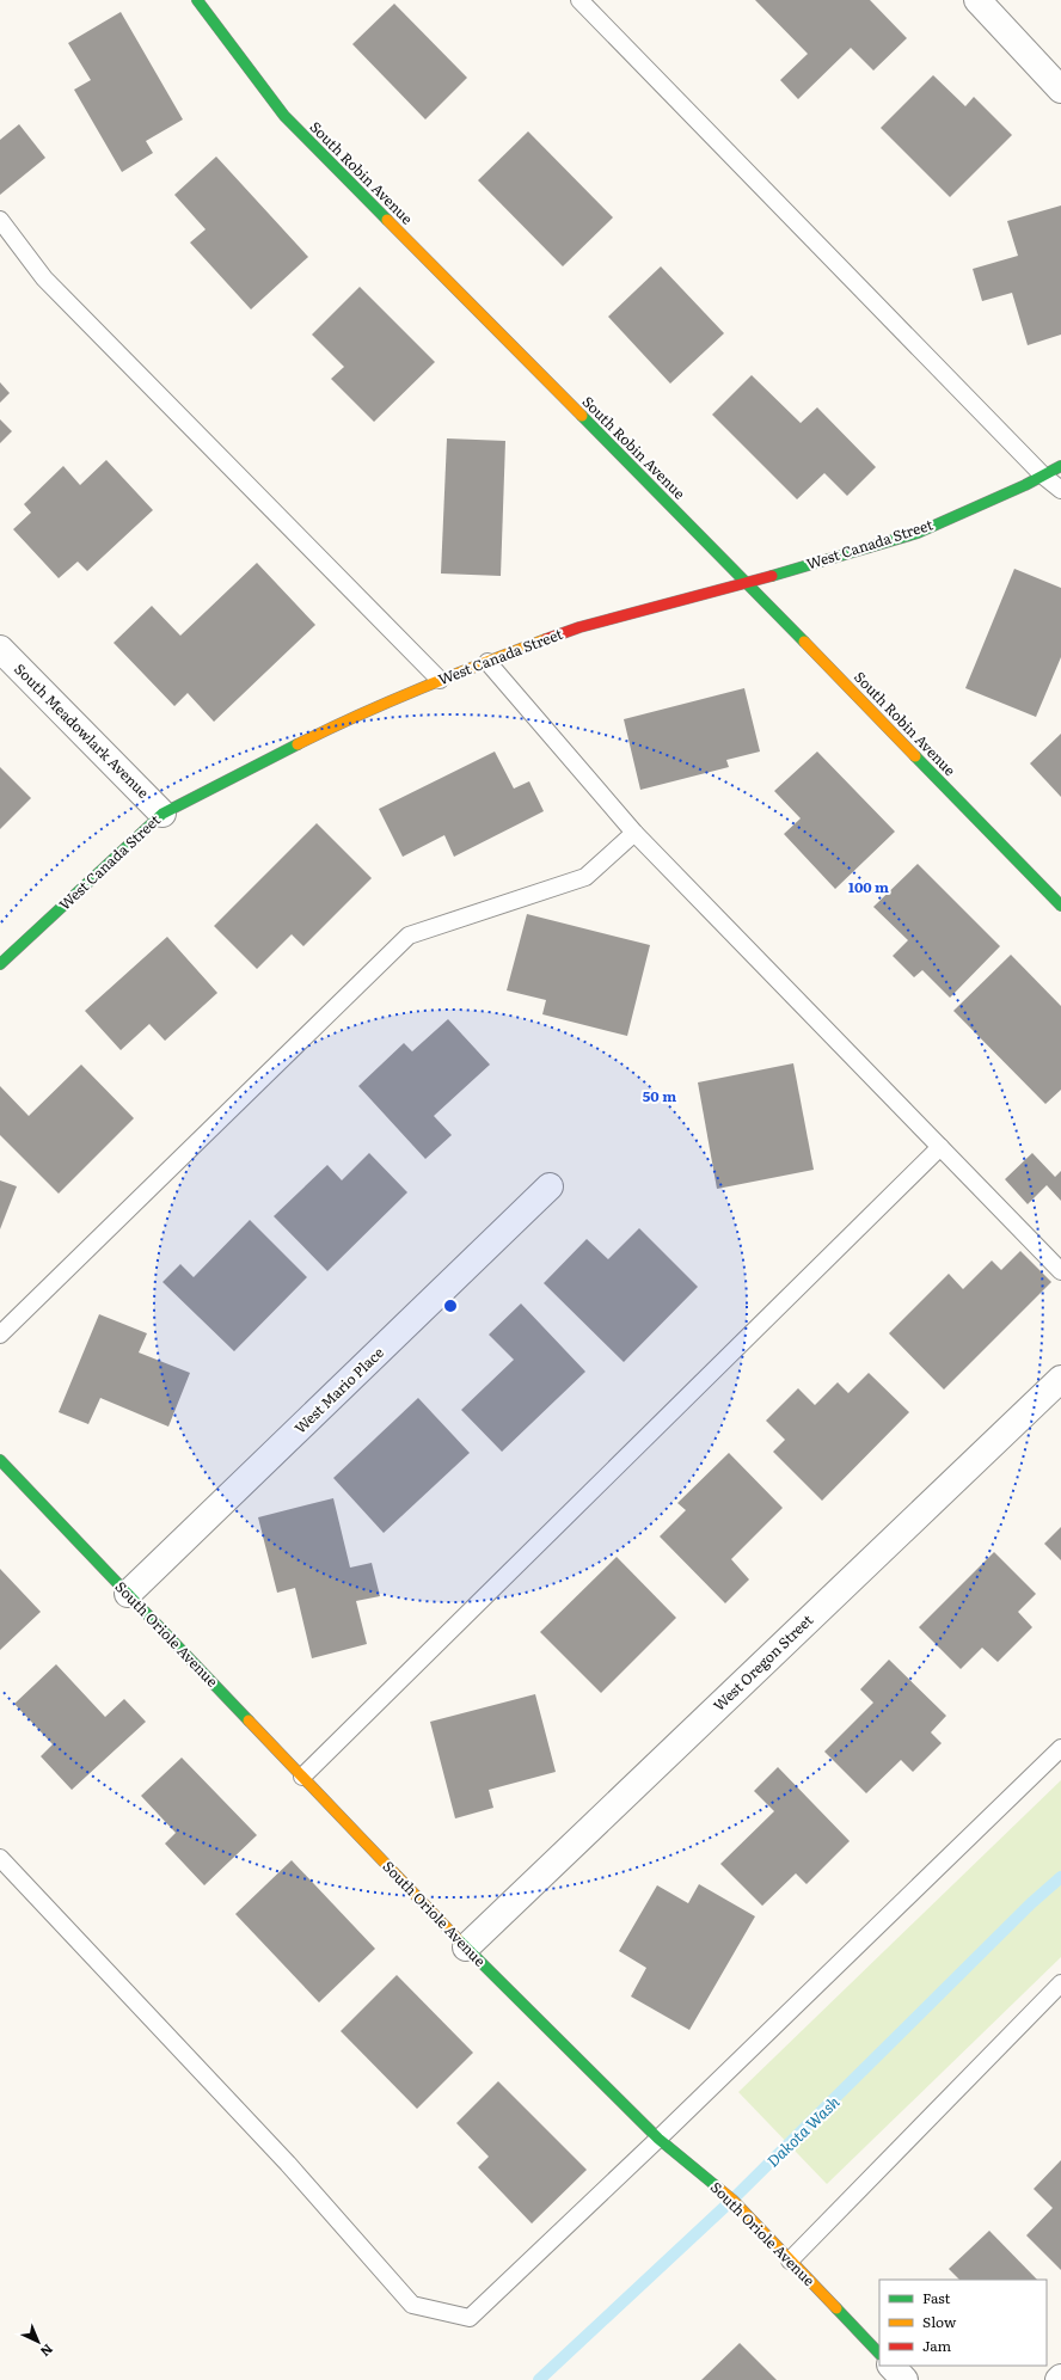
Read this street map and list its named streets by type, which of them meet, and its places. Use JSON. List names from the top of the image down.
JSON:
{
  "streets": {
    "street": [
      "South Robin Avenue",
      "West Canada Street",
      "South Meadowlark Avenue",
      "West Mario Place",
      "South Oriole Avenue",
      "West Oregon Street"
    ]
  },
  "crossings": [
    ["South Robin Avenue", "West Canada Street"],
    ["West Canada Street", "South Meadowlark Avenue"],
    ["West Mario Place", "South Oriole Avenue"],
    ["South Oriole Avenue", "West Oregon Street"]
  ],
  "water": ["Dakota Wash"],
  "legend": ["Fast", "Slow", "Jam"],
  "north": "bottom right",
  "rings": ["100 m", "50 m"]
}
